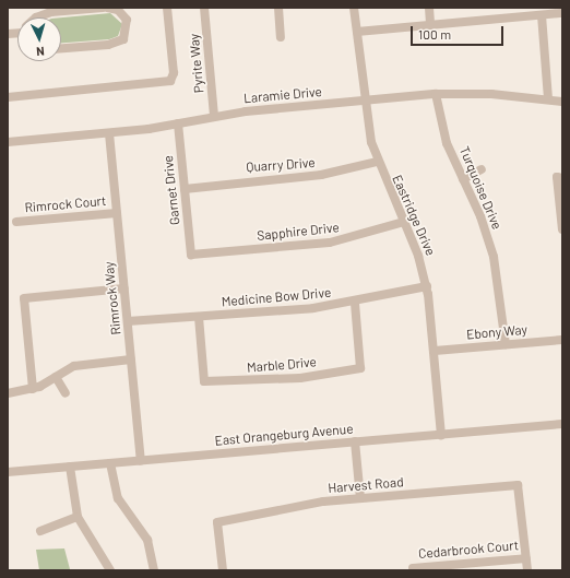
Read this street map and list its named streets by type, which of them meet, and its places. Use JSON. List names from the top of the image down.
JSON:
{
  "streets": {
    "street": [
      "Pyrite Way",
      "Laramie Drive",
      "Quarry Drive",
      "Turquoise Drive",
      "Garnet Drive",
      "Rimrock Court",
      "Eastridge Drive",
      "Sapphire Drive",
      "Medicine Bow Drive",
      "Rimrock Way",
      "Ebony Way",
      "Marble Drive",
      "East Orangeburg Avenue",
      "Harvest Road",
      "Cedarbrook Court"
    ]
  },
  "crossings": [
    ["Pyrite Way", "Laramie Drive"],
    ["Laramie Drive", "Turquoise Drive"],
    ["Laramie Drive", "Garnet Drive"],
    ["Laramie Drive", "Eastridge Drive"],
    ["Laramie Drive", "Rimrock Way"],
    ["Quarry Drive", "Garnet Drive"],
    ["Quarry Drive", "Eastridge Drive"],
    ["Turquoise Drive", "Ebony Way"],
    ["Garnet Drive", "Sapphire Drive"],
    ["Rimrock Court", "Rimrock Way"],
    ["Eastridge Drive", "Sapphire Drive"],
    ["Eastridge Drive", "Medicine Bow Drive"],
    ["Eastridge Drive", "Ebony Way"],
    ["Eastridge Drive", "East Orangeburg Avenue"],
    ["Medicine Bow Drive", "Rimrock Way"],
    ["Medicine Bow Drive", "Marble Drive"],
    ["Rimrock Way", "East Orangeburg Avenue"],
    ["Harvest Road", "Cedarbrook Court"]
  ],
  "scale_bar": "100 m",
  "north": "bottom"
}
